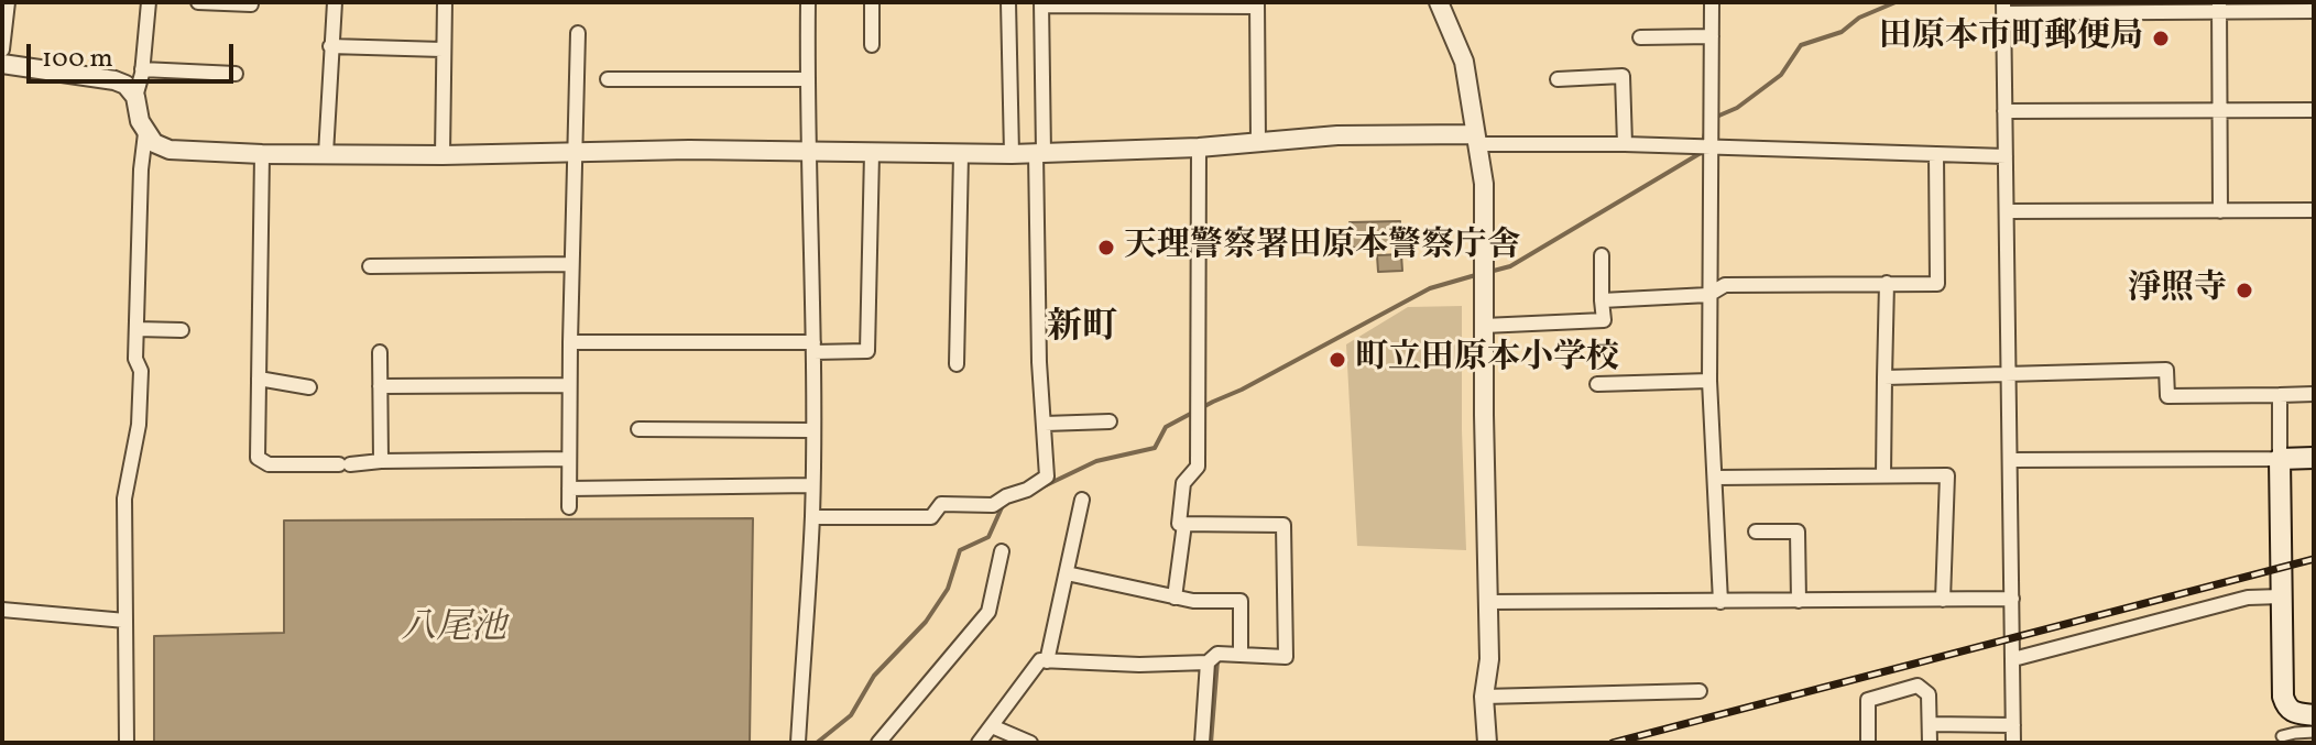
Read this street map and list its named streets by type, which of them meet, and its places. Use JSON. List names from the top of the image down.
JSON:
{
  "districts": ["新町"],
  "water": ["八尾池"],
  "places": [
    "田原本市町郵便局",
    "天理警察署田原本警察庁舎",
    "淨照寺",
    "町立田原本小学校"
  ],
  "scale_bar": "100 m"
}
